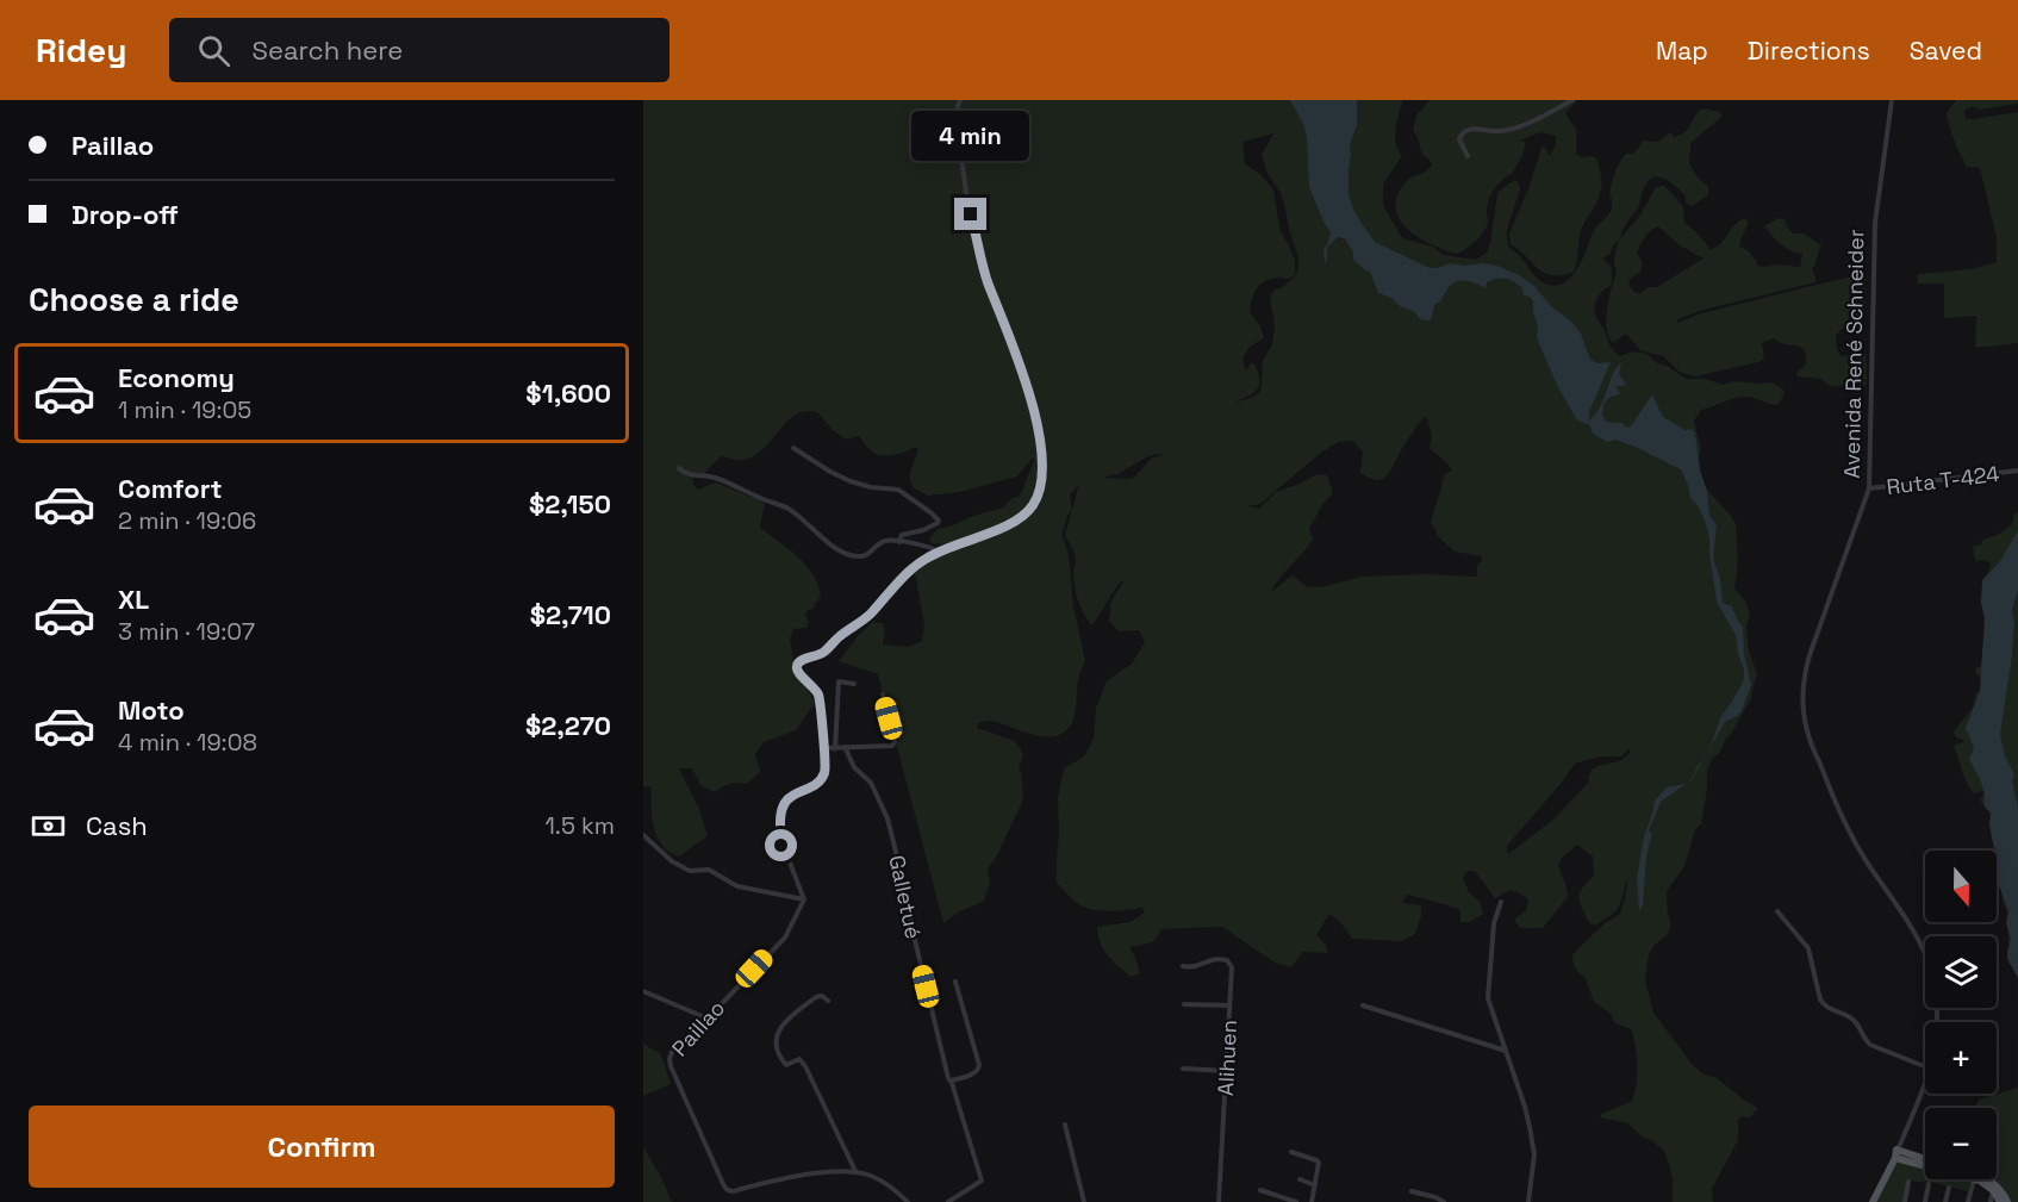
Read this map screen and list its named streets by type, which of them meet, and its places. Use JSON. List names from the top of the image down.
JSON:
{
  "streets": {
    "main road": ["Avenida René Schneider"],
    "street": [
      "Ruta T-424",
      "Galletué",
      "Paillao",
      "Alihuen"
    ]
  },
  "crossings": [
    ["Avenida René Schneider", "Ruta T-424"]
  ],
  "north": "bottom",
  "page": {
    "header": "Ridey",
    "search": "Search here",
    "nav": ["Map", "Directions", "Saved"],
    "banner": ["Paillao", "Drop-off"],
    "bubble": "4 min",
    "heading": "Choose a ride",
    "list": [
      {
        "name": "Economy",
        "note": "1 min · 19:05",
        "value": "$1,600"
      },
      {
        "name": "Comfort",
        "note": "2 min · 19:06",
        "value": "$2,150"
      },
      {
        "name": "XL",
        "note": "3 min · 19:07",
        "value": "$2,710"
      },
      {
        "name": "Moto",
        "note": "4 min · 19:08",
        "value": "$2,270"
      }
    ],
    "pay": ["Cash", "1.5 km"],
    "map_buttons": ["+", "−"],
    "buttons": "Confirm"
  }
}
